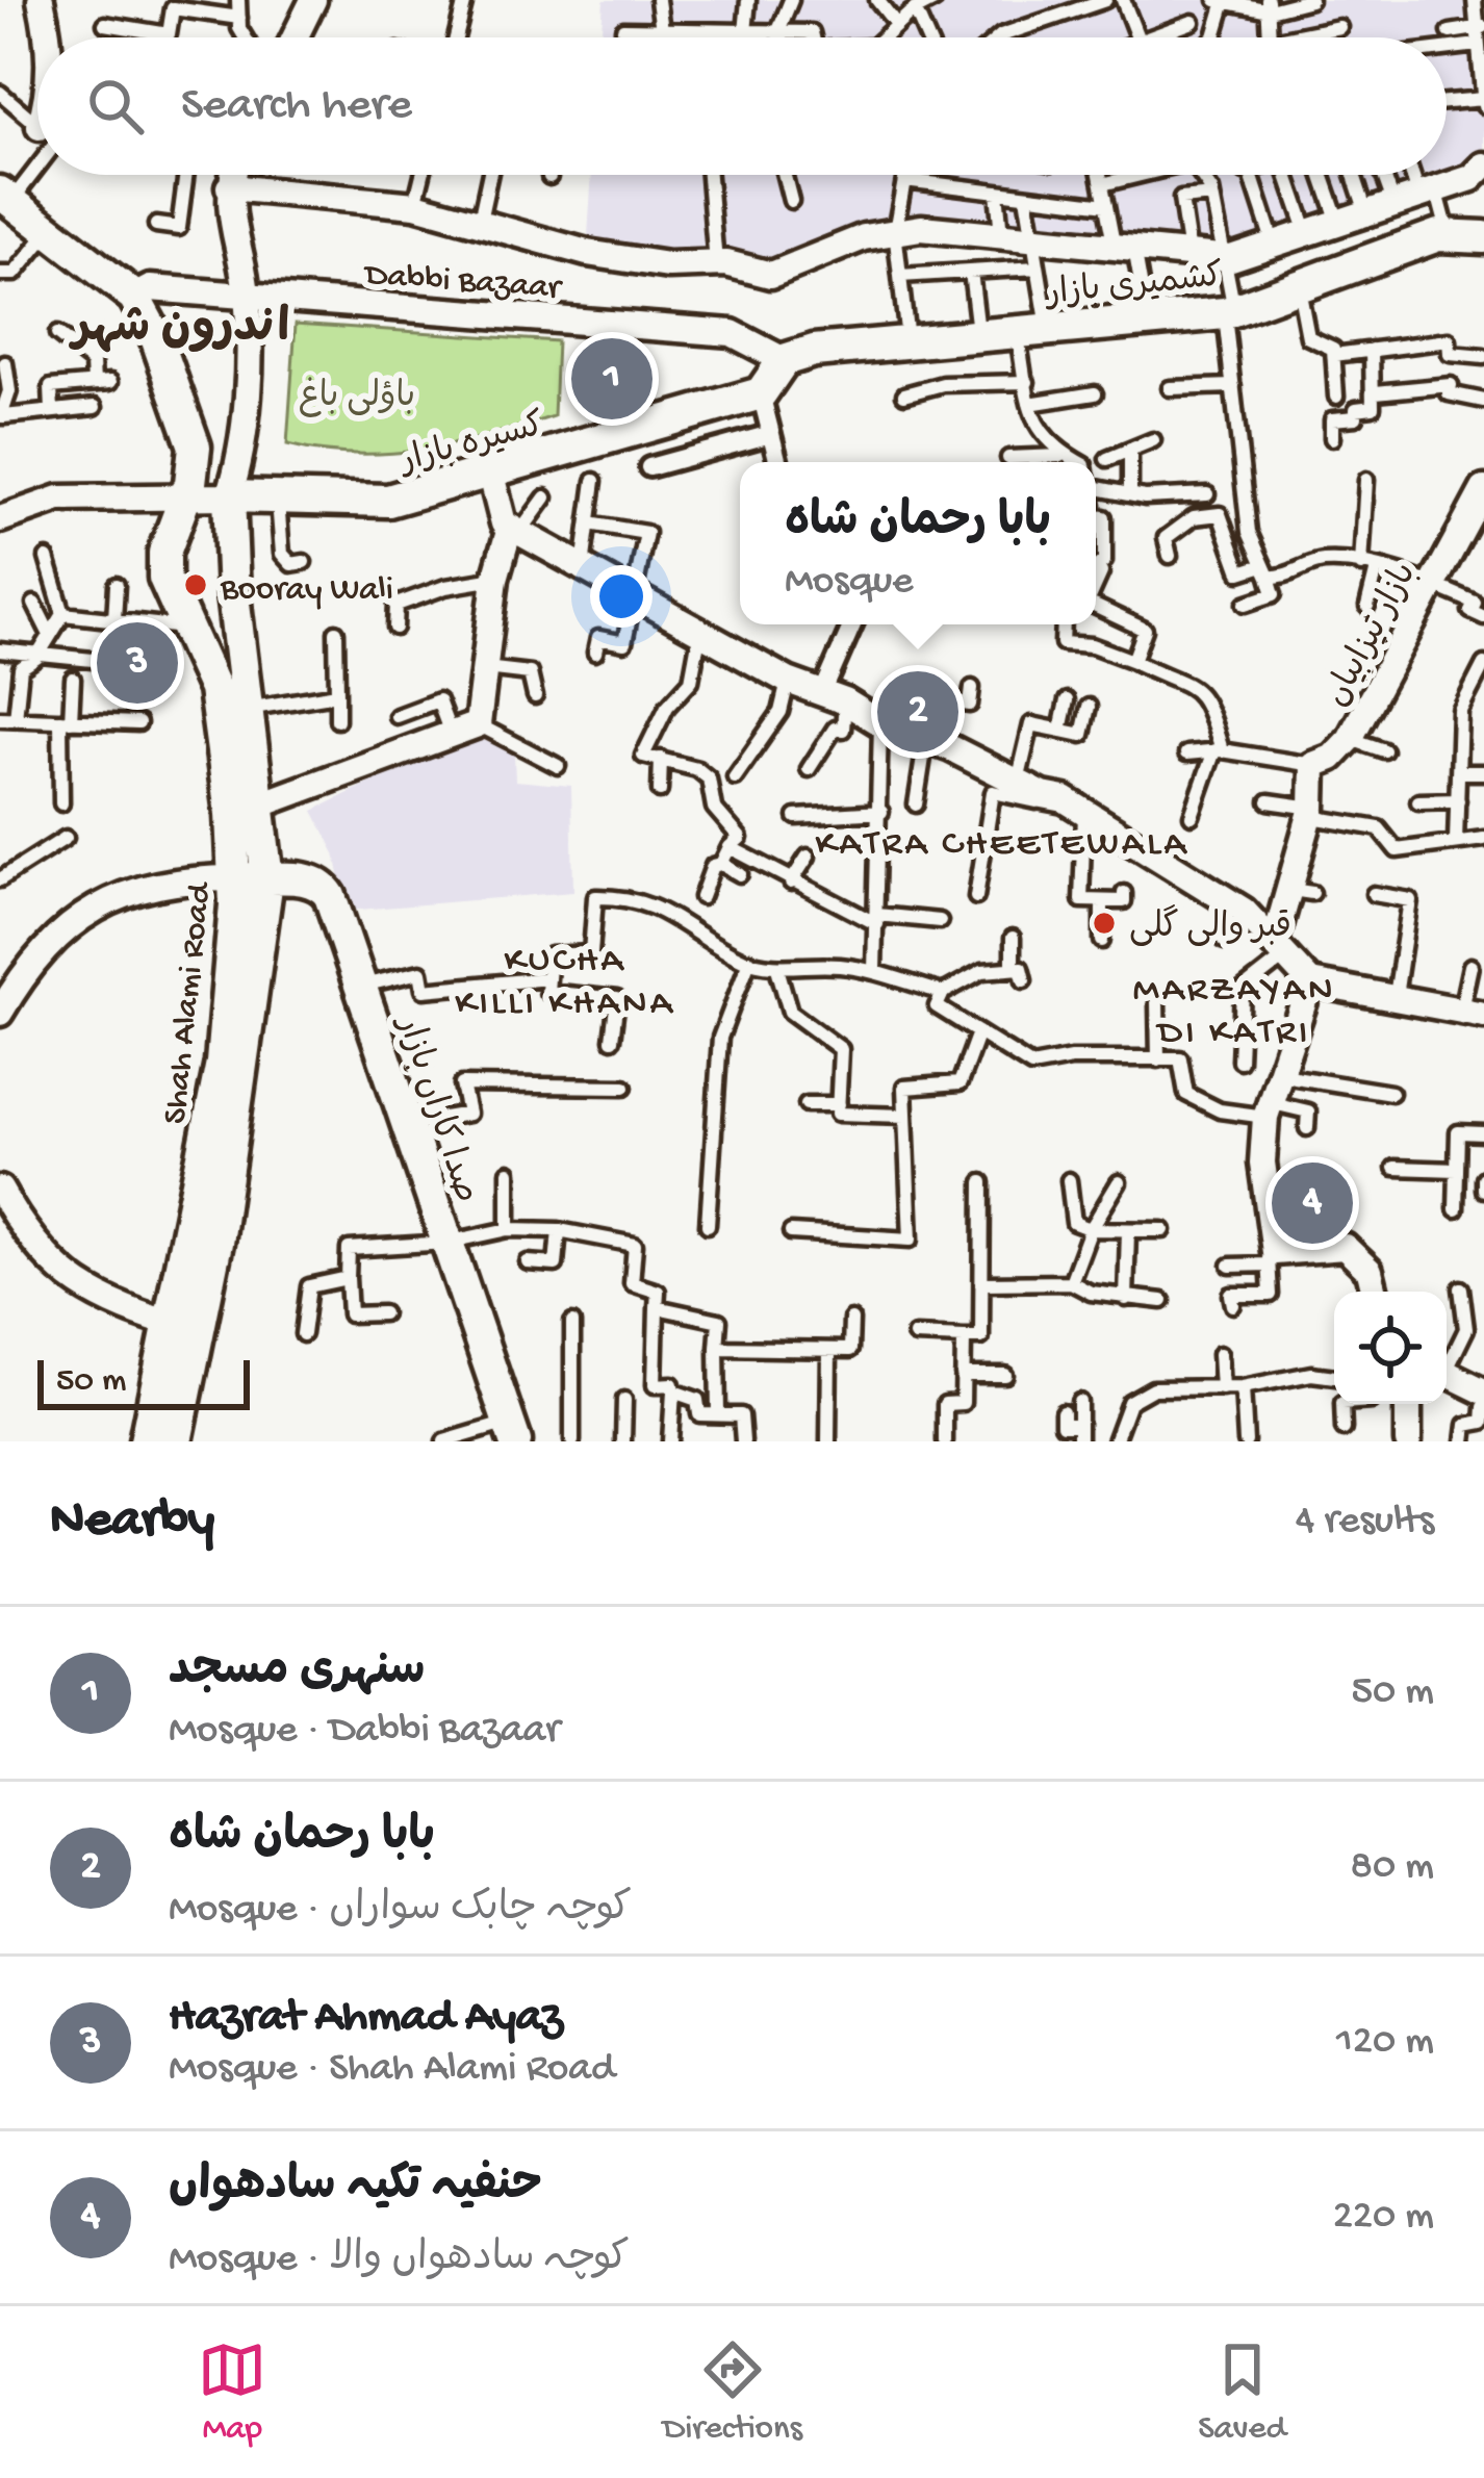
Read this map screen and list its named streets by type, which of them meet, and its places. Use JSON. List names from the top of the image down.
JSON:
{
  "streets": {
    "street": [
      "Dabbi Bazaar",
      "کشمیری بازار",
      "کسیرہ بازار",
      "بازار تیزابیاں",
      "Shah Alami Road",
      "صدا کاراں بازار"
    ]
  },
  "crossings": [
    ["Dabbi Bazaar", "کشمیری بازار"],
    ["Dabbi Bazaar", "Shah Alami Road"],
    ["کسیرہ بازار", "Shah Alami Road"],
    ["Shah Alami Road", "صدا کاراں بازار"]
  ],
  "districts": [
    "اندرون شہر",
    "KATRA CHEETEWALA",
    "KUCHA KILLI KHANA",
    "MARZAYAN DI KATRI"
  ],
  "parks": ["باؤلی باغ"],
  "places": ["Booray Wali", "قبر والی گلی"],
  "scale_bar": "50 m",
  "page": {
    "search": "Search here",
    "pins": [
      "1",
      "3",
      "2",
      "4"
    ],
    "popup": ["بابا رحمان شاہ", "Mosque"],
    "scale": "50 m",
    "heading": ["Nearby", "4 results"],
    "list": [
      {
        "mark": "1",
        "name": "سنہری مسجد",
        "note": "Mosque · Dabbi Bazaar",
        "value": "50 m"
      },
      {
        "mark": "2",
        "name": "بابا رحمان شاہ",
        "note": "Mosque · کوچہ چابک سواراں",
        "value": "80 m"
      },
      {
        "mark": "3",
        "name": "Hazrat Ahmad Ayaz",
        "note": "Mosque · Shah Alami Road",
        "value": "120 m"
      },
      {
        "mark": "4",
        "name": "حنفیہ تکیہ سادھواں",
        "note": "Mosque · کوچہ سادھواں والا",
        "value": "220 m"
      }
    ],
    "nav": ["Map", "Directions", "Saved"]
  }
}
